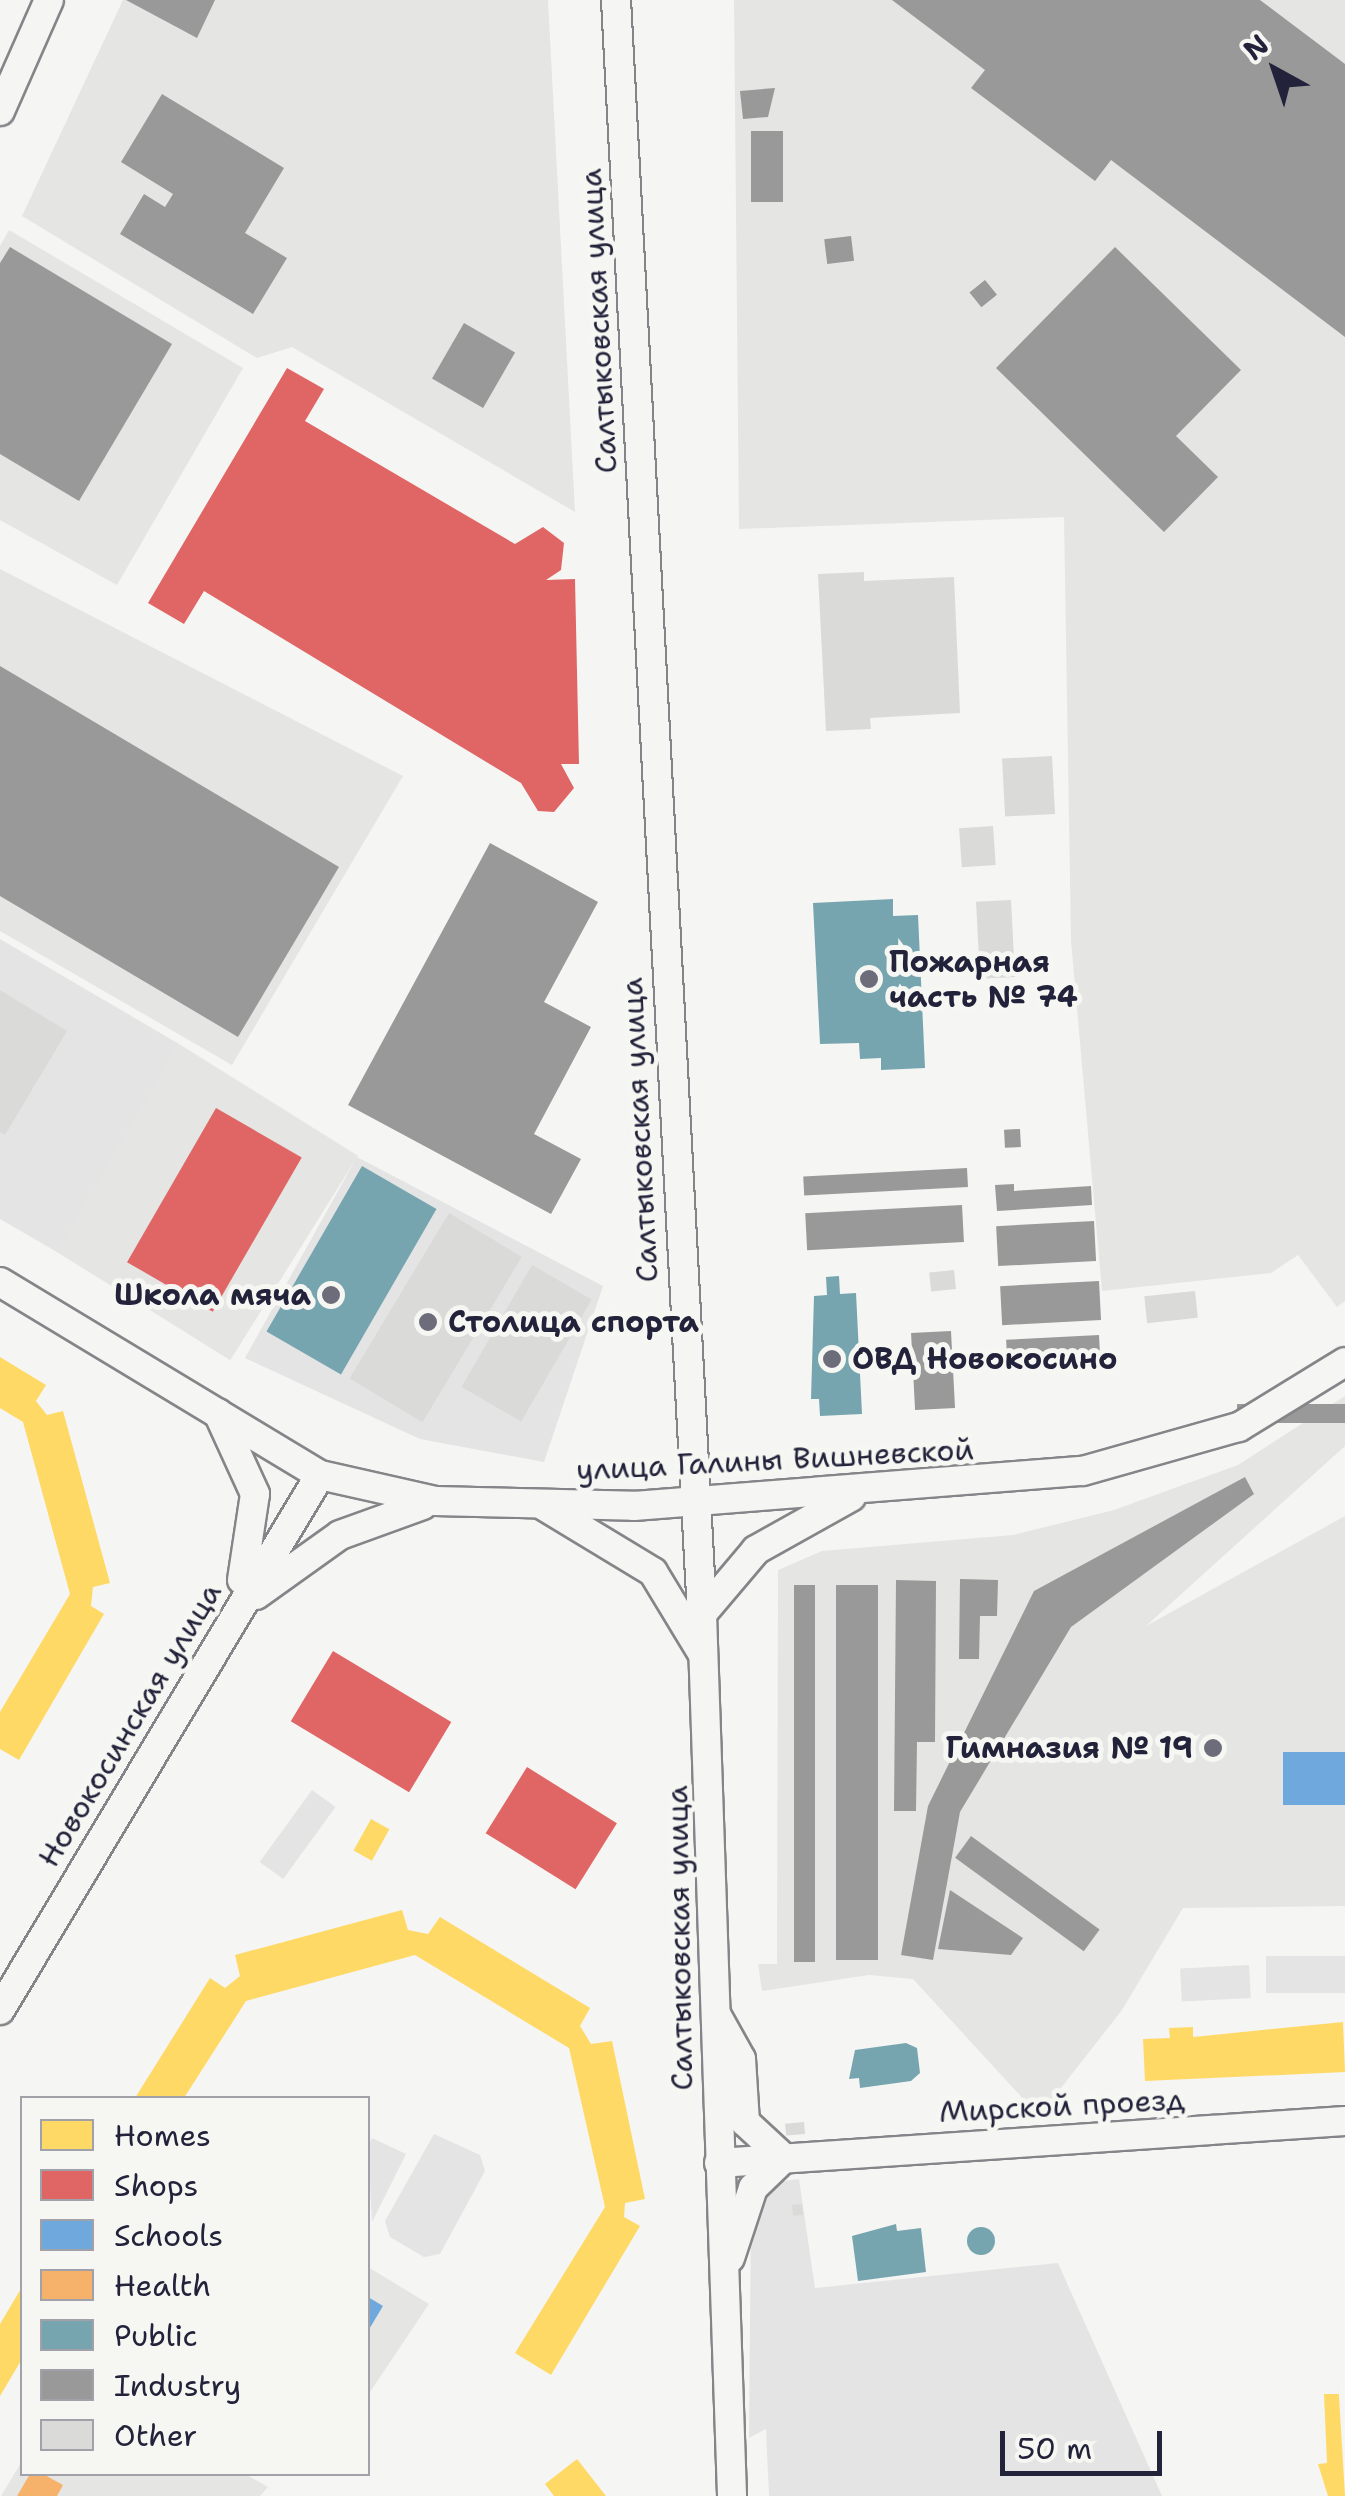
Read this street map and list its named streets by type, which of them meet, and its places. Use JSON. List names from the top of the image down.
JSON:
{
  "streets": {
    "street": [
      "Салтыковская улица",
      "улица Галины Вишневской",
      "Новокосинская улица",
      "Мирской проезд"
    ]
  },
  "crossings": [
    ["Салтыковская улица", "улица Галины Вишневской"],
    ["Салтыковская улица", "Мирской проезд"],
    ["улица Галины Вишневской", "Новокосинская улица"]
  ],
  "places": [
    "Пожарная часть № 74",
    "Школа мяча",
    "Столица спорта",
    "ОВД Новокосино",
    "Гимназия № 19"
  ],
  "legend": [
    "Homes",
    "Shops",
    "Schools",
    "Health",
    "Public",
    "Industry",
    "Other"
  ],
  "scale_bar": "50 m",
  "north": "top left"
}
